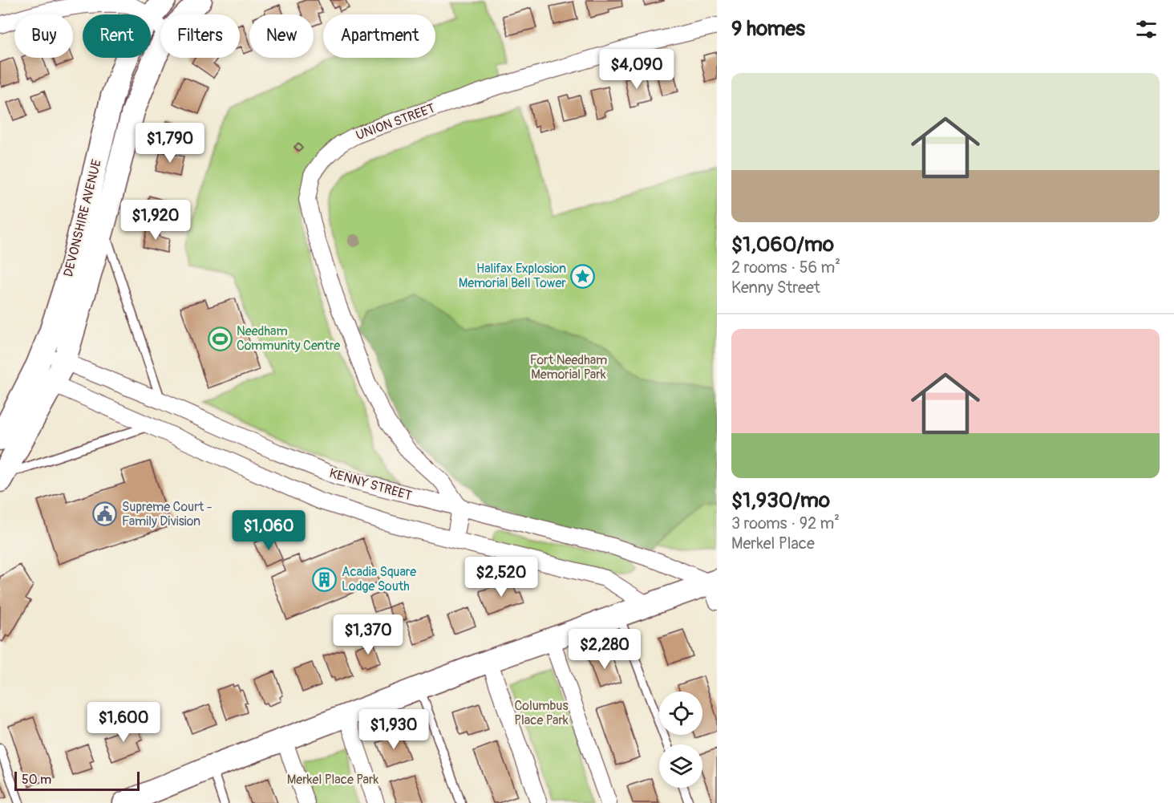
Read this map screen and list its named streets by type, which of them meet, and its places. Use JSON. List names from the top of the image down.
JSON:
{
  "streets": {
    "street": ["UNION STREET", "DEVONSHIRE AVENUE", "KENNY STREET"]
  },
  "crossings": [
    ["UNION STREET", "KENNY STREET"],
    ["DEVONSHIRE AVENUE", "KENNY STREET"]
  ],
  "parks": ["Fort Needham Memorial Park", "Columbus Place Park", "Merkel Place Park"],
  "places": {
    "place": ["Halifax Explosion Memorial Bell Tower"],
    "sports": ["Needham Community Centre"],
    "public building": ["Supreme Court - Family Division"],
    "building": ["Acadia Square Lodge South"]
  },
  "scale_bar": "50 m",
  "page": {
    "heading": "9 homes",
    "chip": [
      "Buy",
      "Rent",
      "Filters",
      "New",
      "Apartment"
    ],
    "price": [
      "$4,090",
      "$1,790",
      "$1,920",
      "$1,060",
      "$2,520",
      "$1,370",
      "$2,280",
      "$1,600",
      "$1,930"
    ],
    "list": [
      {
        "name": "$1,060/mo",
        "note": "2 rooms · 56 m² · Kenny Street"
      },
      {
        "name": "$1,930/mo",
        "note": "3 rooms · 92 m² · Merkel Place"
      }
    ],
    "scale": "50 m"
  }
}
